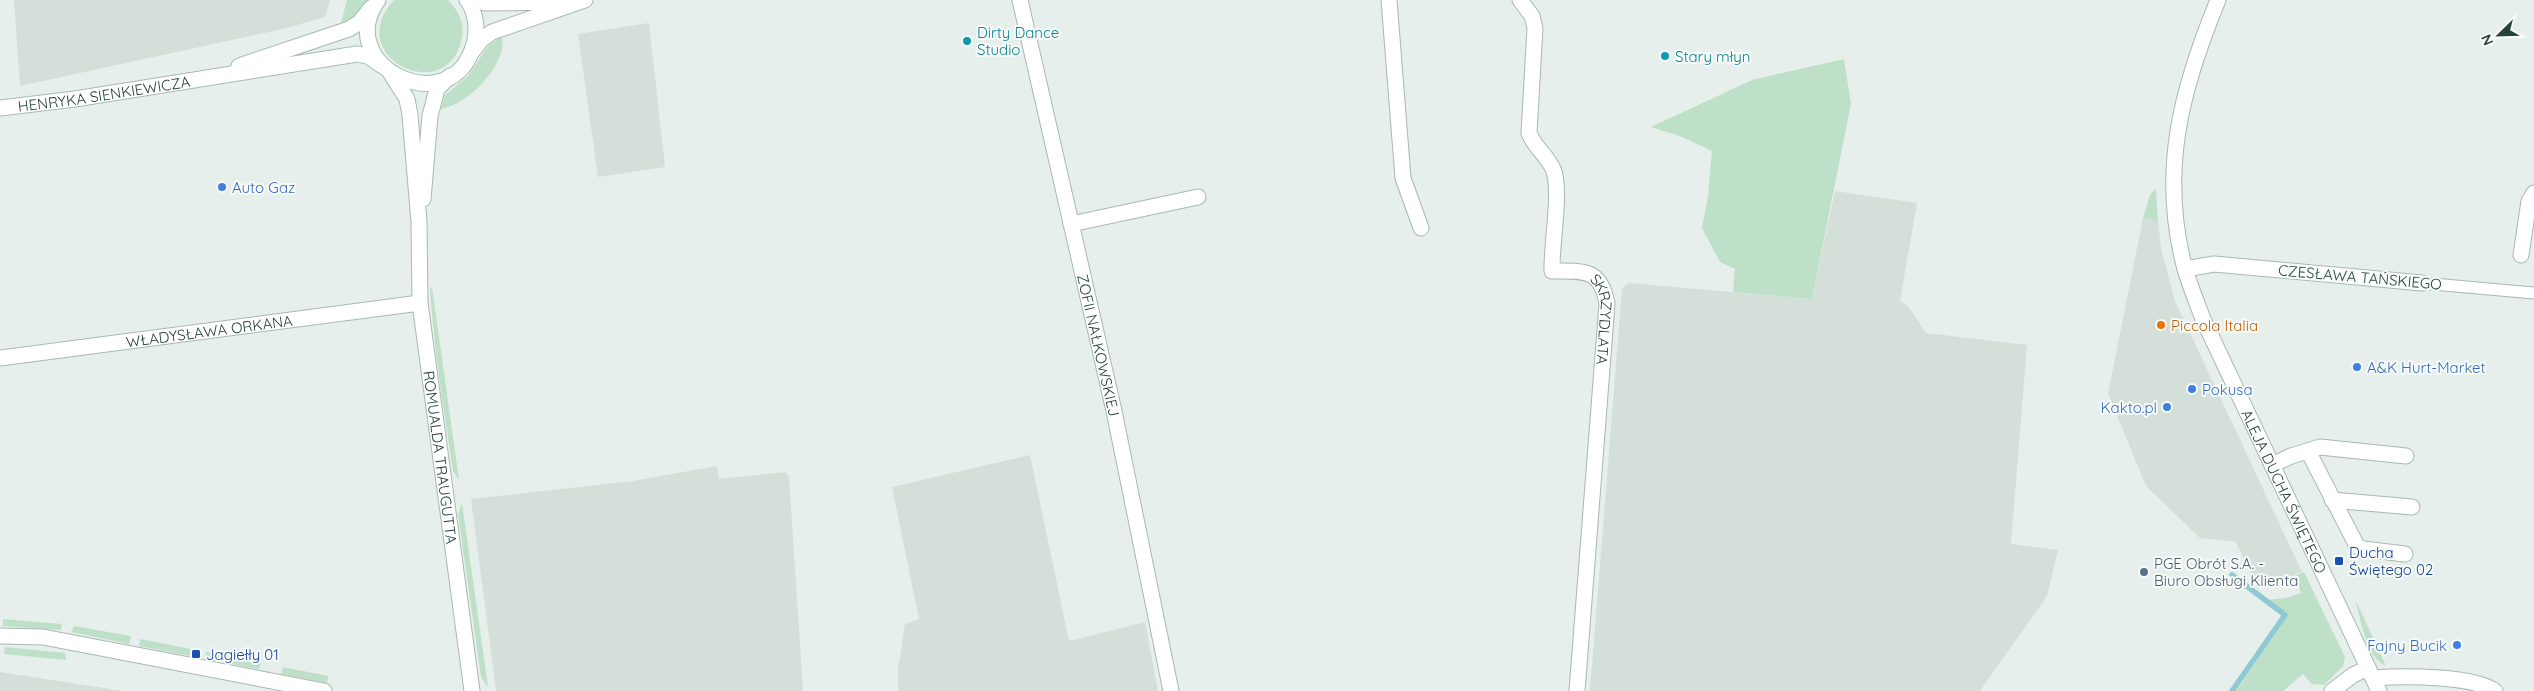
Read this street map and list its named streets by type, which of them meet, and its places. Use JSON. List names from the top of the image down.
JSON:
{
  "streets": {
    "street": [
      "HENRYKA SIENKIEWICZA",
      "CZESŁAWA TAŃSKIEGO",
      "SKRZYDLATA",
      "WŁADYSŁAWA ORKANA",
      "ZOFII NAŁKOWSKIEJ",
      "ROMUALDA TRAUGUTTA",
      "ALEJA DUCHA ŚWIĘTEGO"
    ]
  },
  "crossings": [
    ["HENRYKA SIENKIEWICZA", "ROMUALDA TRAUGUTTA"],
    ["CZESŁAWA TAŃSKIEGO", "ALEJA DUCHA ŚWIĘTEGO"],
    ["WŁADYSŁAWA ORKANA", "ROMUALDA TRAUGUTTA"]
  ],
  "places": {
    "other": [
      "Dirty Dance Studio",
      "Stary młyn",
      "Auto Gaz",
      "Piccola Italia",
      "A&K Hurt-Market",
      "Pokusa",
      "Kakto.pl",
      "PGE Obrót S.A. - Biuro Obsługi Klienta",
      "Fajny Bucik"
    ],
    "transit": ["Ducha Świętego 02", "Jagiełły 01"]
  },
  "north": "bottom left"
}
